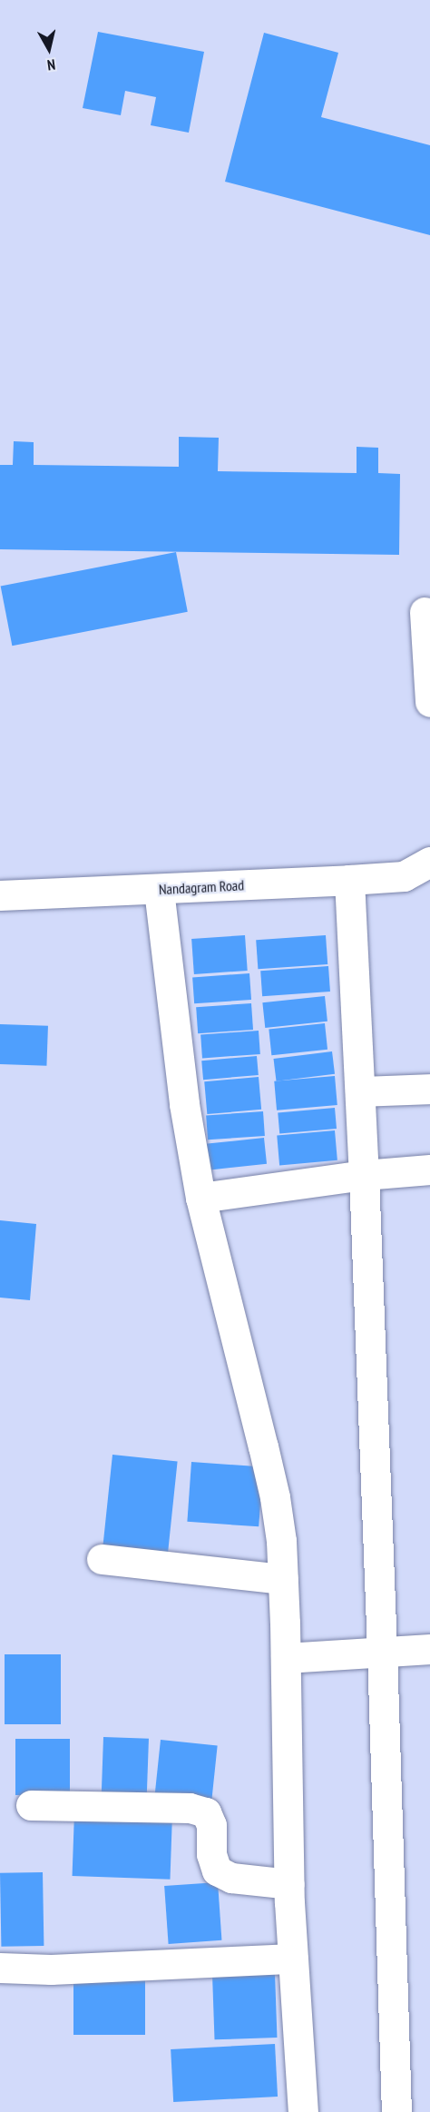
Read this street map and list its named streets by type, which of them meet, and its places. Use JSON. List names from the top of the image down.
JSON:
{
  "streets": {
    "street": ["Nandagram Road"]
  },
  "north": "bottom"
}
